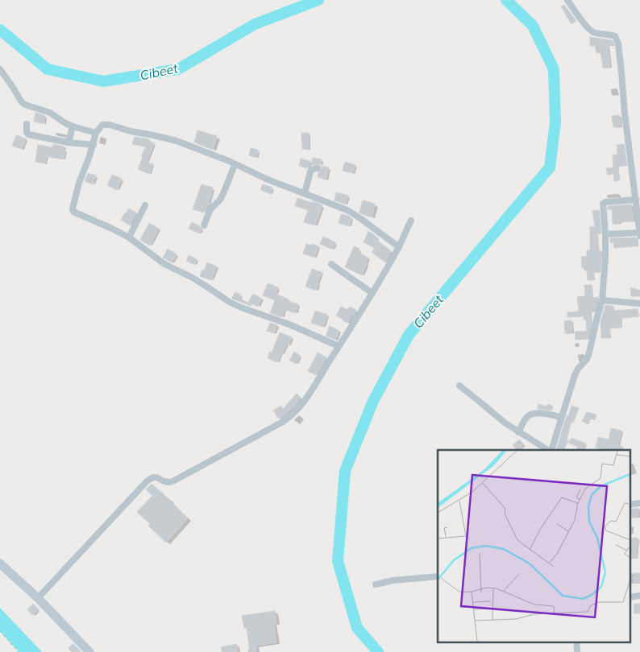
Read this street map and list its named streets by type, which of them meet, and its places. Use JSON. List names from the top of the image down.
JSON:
{
  "water": ["Cibeet"]
}
